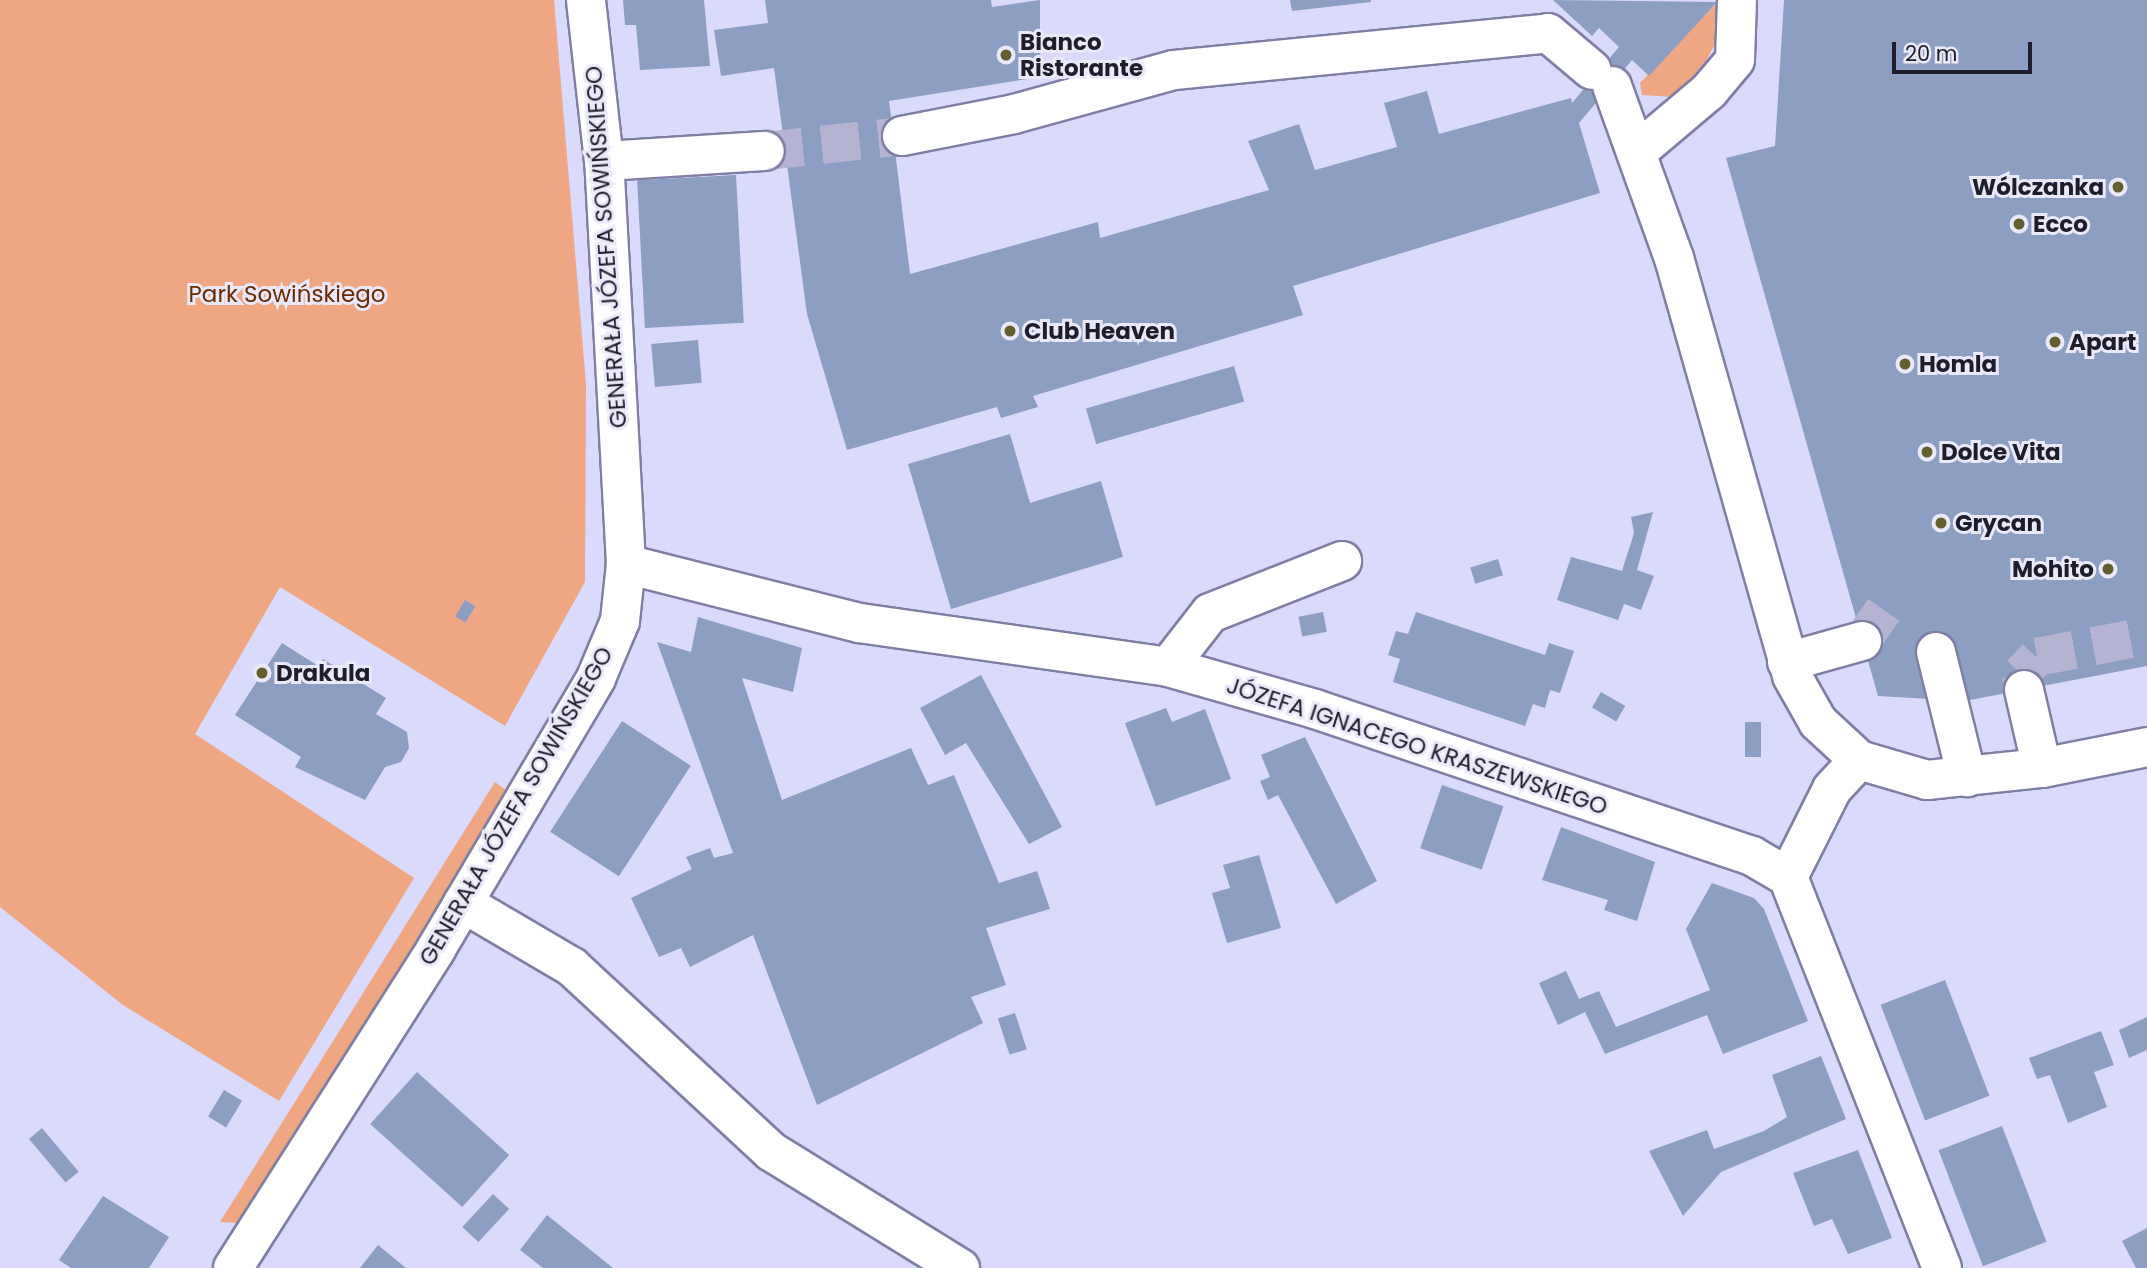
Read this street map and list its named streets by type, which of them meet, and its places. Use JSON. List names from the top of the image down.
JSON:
{
  "streets": {
    "street": ["GENERAŁA JÓZEFA SOWIŃSKIEGO", "JÓZEFA IGNACEGO KRASZEWSKIEGO"]
  },
  "crossings": [
    ["GENERAŁA JÓZEFA SOWIŃSKIEGO", "JÓZEFA IGNACEGO KRASZEWSKIEGO"]
  ],
  "parks": ["Park Sowińskiego"],
  "places": [
    "Bianco Ristorante",
    "Wólczanka",
    "Ecco",
    "Club Heaven",
    "Apart",
    "Homla",
    "Dolce Vita",
    "Grycan",
    "Mohito",
    "Drakula"
  ],
  "scale_bar": "20 m"
}
